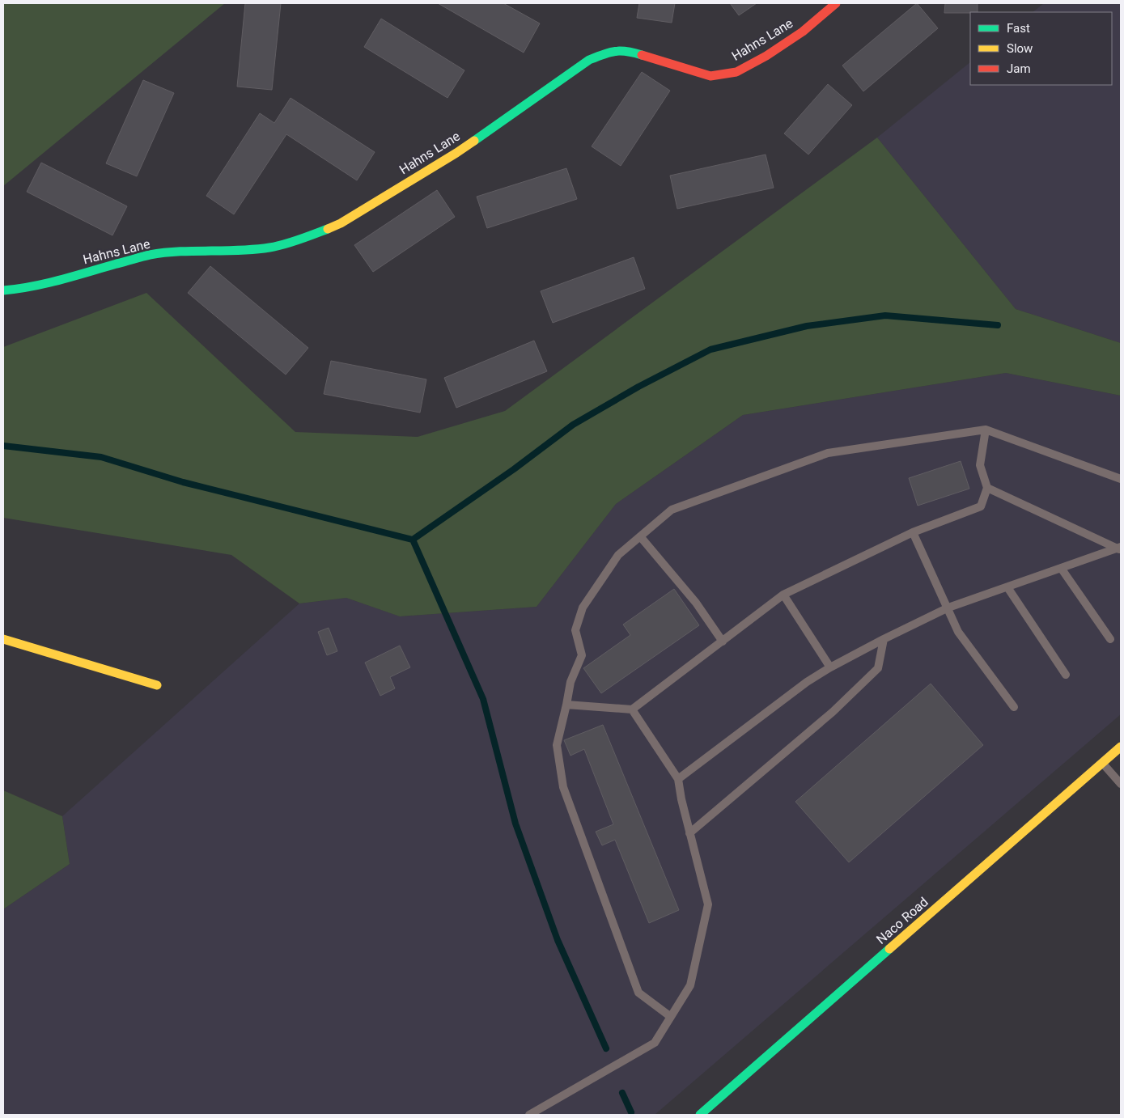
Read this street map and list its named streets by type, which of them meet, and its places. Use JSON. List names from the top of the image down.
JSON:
{
  "streets": {
    "street": ["Hahns Lane", "Naco Road"]
  },
  "legend": ["Fast", "Slow", "Jam"]
}
